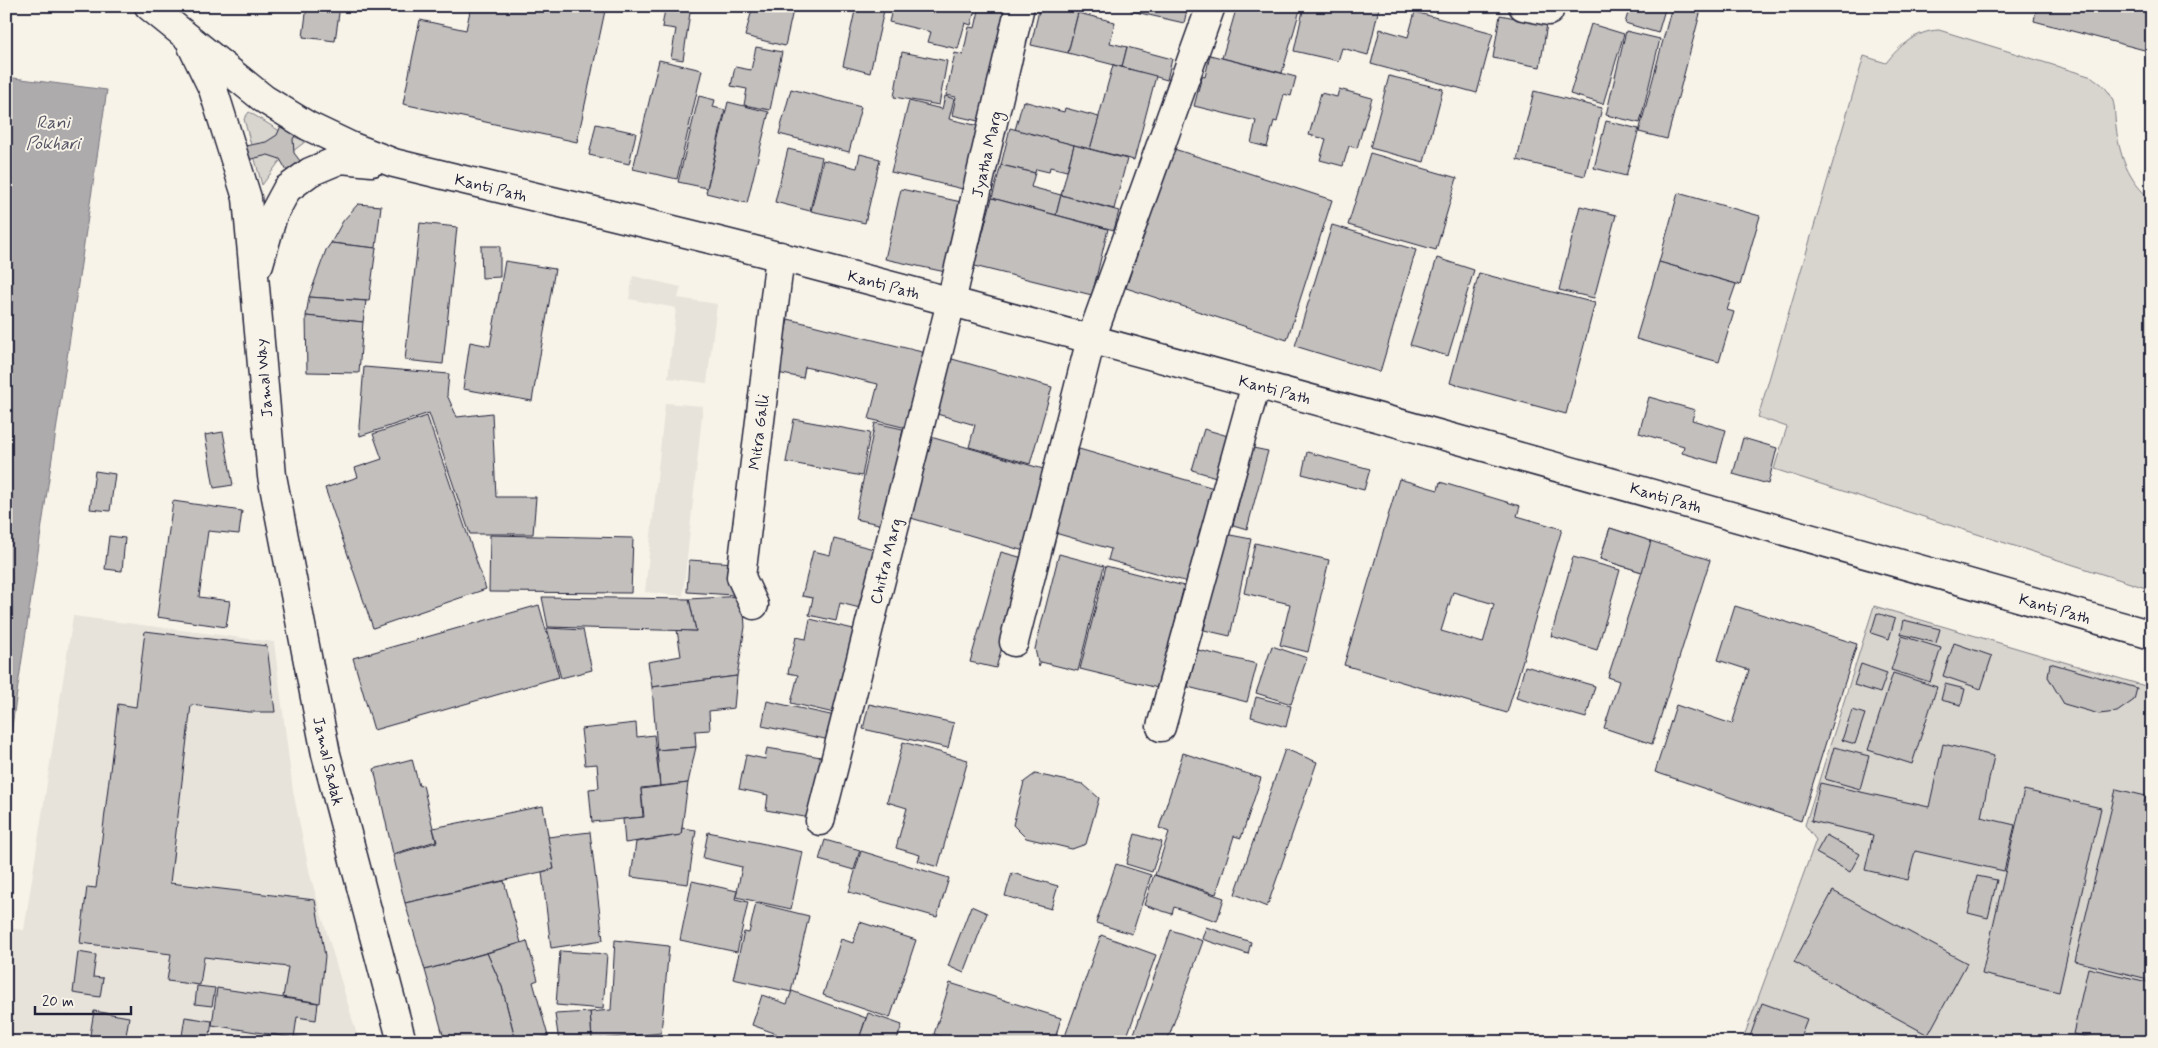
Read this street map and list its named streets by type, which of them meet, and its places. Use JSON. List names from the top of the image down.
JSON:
{
  "streets": {
    "main road": [
      "Jyatha Marg",
      "Kanti Path",
      "Jamal Way",
      "Mitra Galli",
      "Chitra Marg",
      "Jamal Sadak"
    ]
  },
  "crossings": [
    ["Jyatha Marg", "Kanti Path"],
    ["Jyatha Marg", "Chitra Marg"],
    ["Kanti Path", "Jamal Way"],
    ["Kanti Path", "Mitra Galli"],
    ["Kanti Path", "Chitra Marg"],
    ["Jamal Way", "Jamal Sadak"]
  ],
  "water": ["Rani Pokhari"],
  "scale_bar": "20 m"
}
